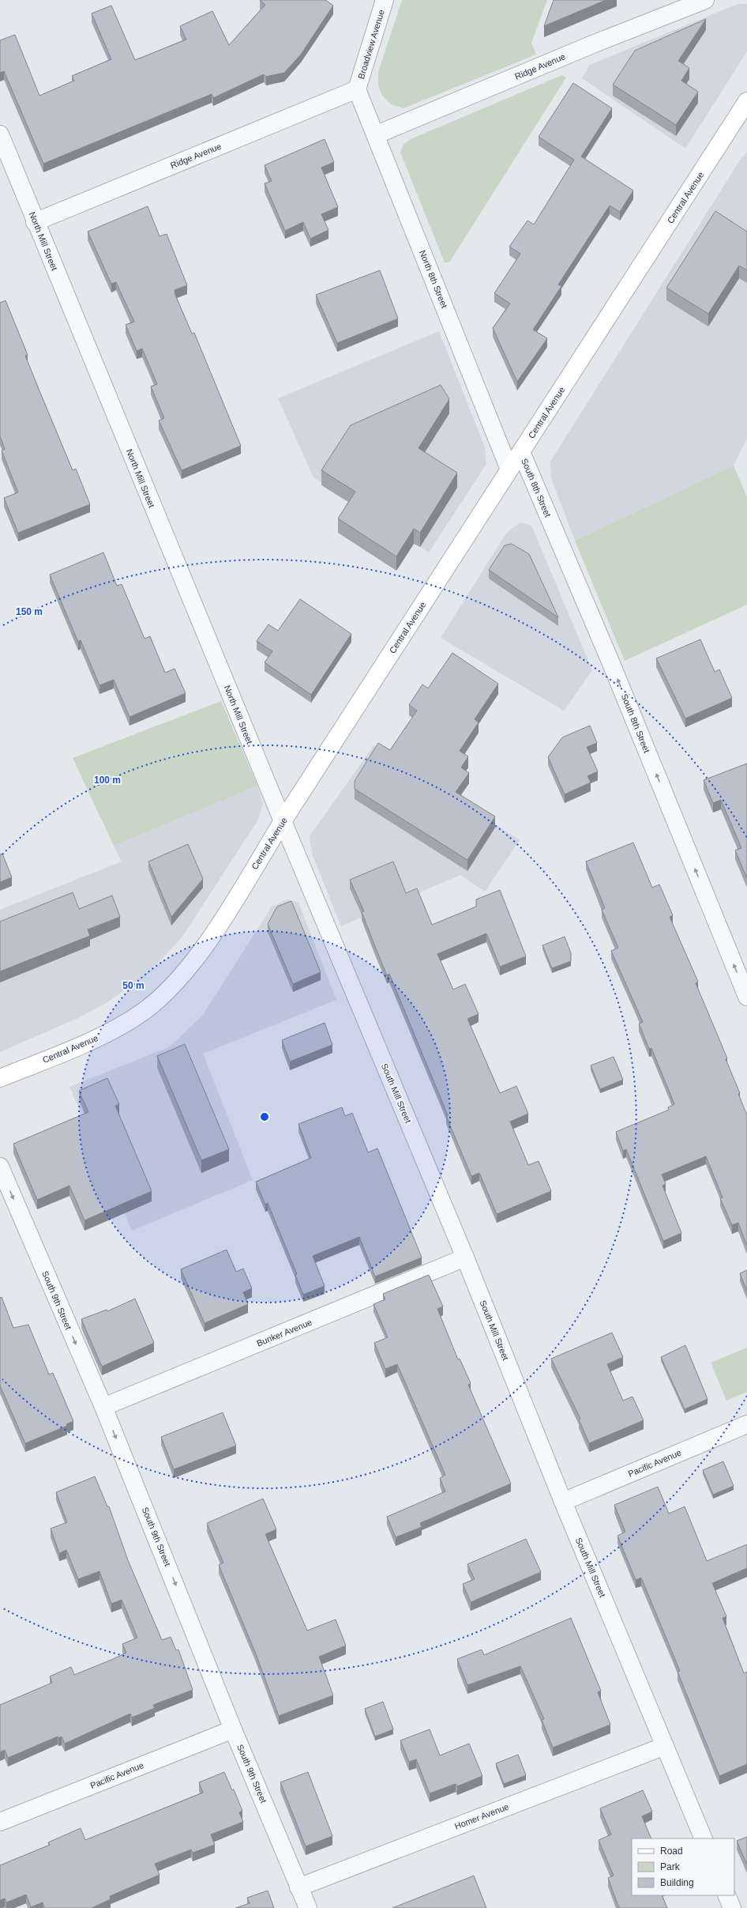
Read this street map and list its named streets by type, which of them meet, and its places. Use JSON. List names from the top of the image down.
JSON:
{
  "streets": {
    "main road": ["Central Avenue"],
    "street": [
      "Broadview Avenue",
      "Ridge Avenue",
      "North Mill Street",
      "North 8th Street",
      "South 8th Street",
      "South Mill Street",
      "South 9th Street",
      "Bunker Avenue",
      "Pacific Avenue",
      "Homer Avenue"
    ]
  },
  "crossings": [
    ["Broadview Avenue", "Ridge Avenue"],
    ["Broadview Avenue", "North 8th Street"],
    ["Ridge Avenue", "North Mill Street"],
    ["Ridge Avenue", "North 8th Street"],
    ["Central Avenue", "North Mill Street"],
    ["Central Avenue", "North 8th Street"],
    ["Central Avenue", "South 8th Street"],
    ["Central Avenue", "South Mill Street"],
    ["North Mill Street", "South Mill Street"],
    ["South Mill Street", "Bunker Avenue"],
    ["South Mill Street", "Pacific Avenue"],
    ["South Mill Street", "Homer Avenue"],
    ["South 9th Street", "Bunker Avenue"],
    ["South 9th Street", "Pacific Avenue"],
    ["South 9th Street", "Homer Avenue"]
  ],
  "one_way": ["South 8th Street", "South 9th Street"],
  "legend": ["Road", "Park", "Building"],
  "rings": ["150 m", "100 m", "50 m"]
}
